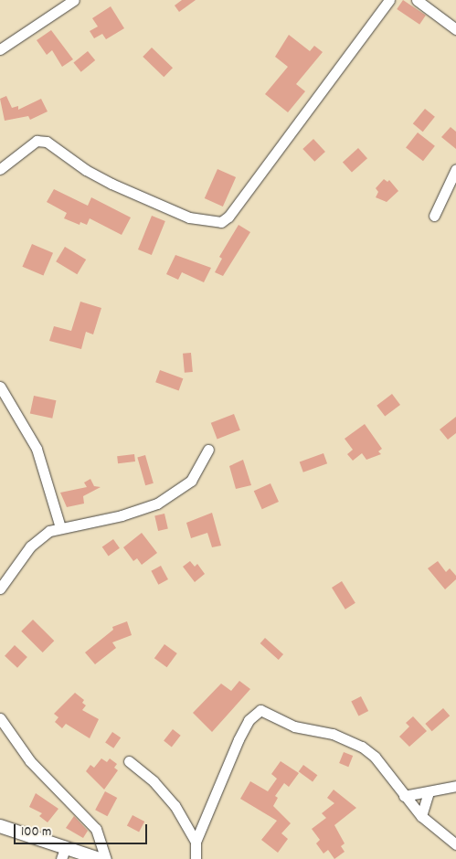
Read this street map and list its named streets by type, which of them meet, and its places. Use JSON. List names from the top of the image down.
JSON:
{
  "scale_bar": "100 m"
}
